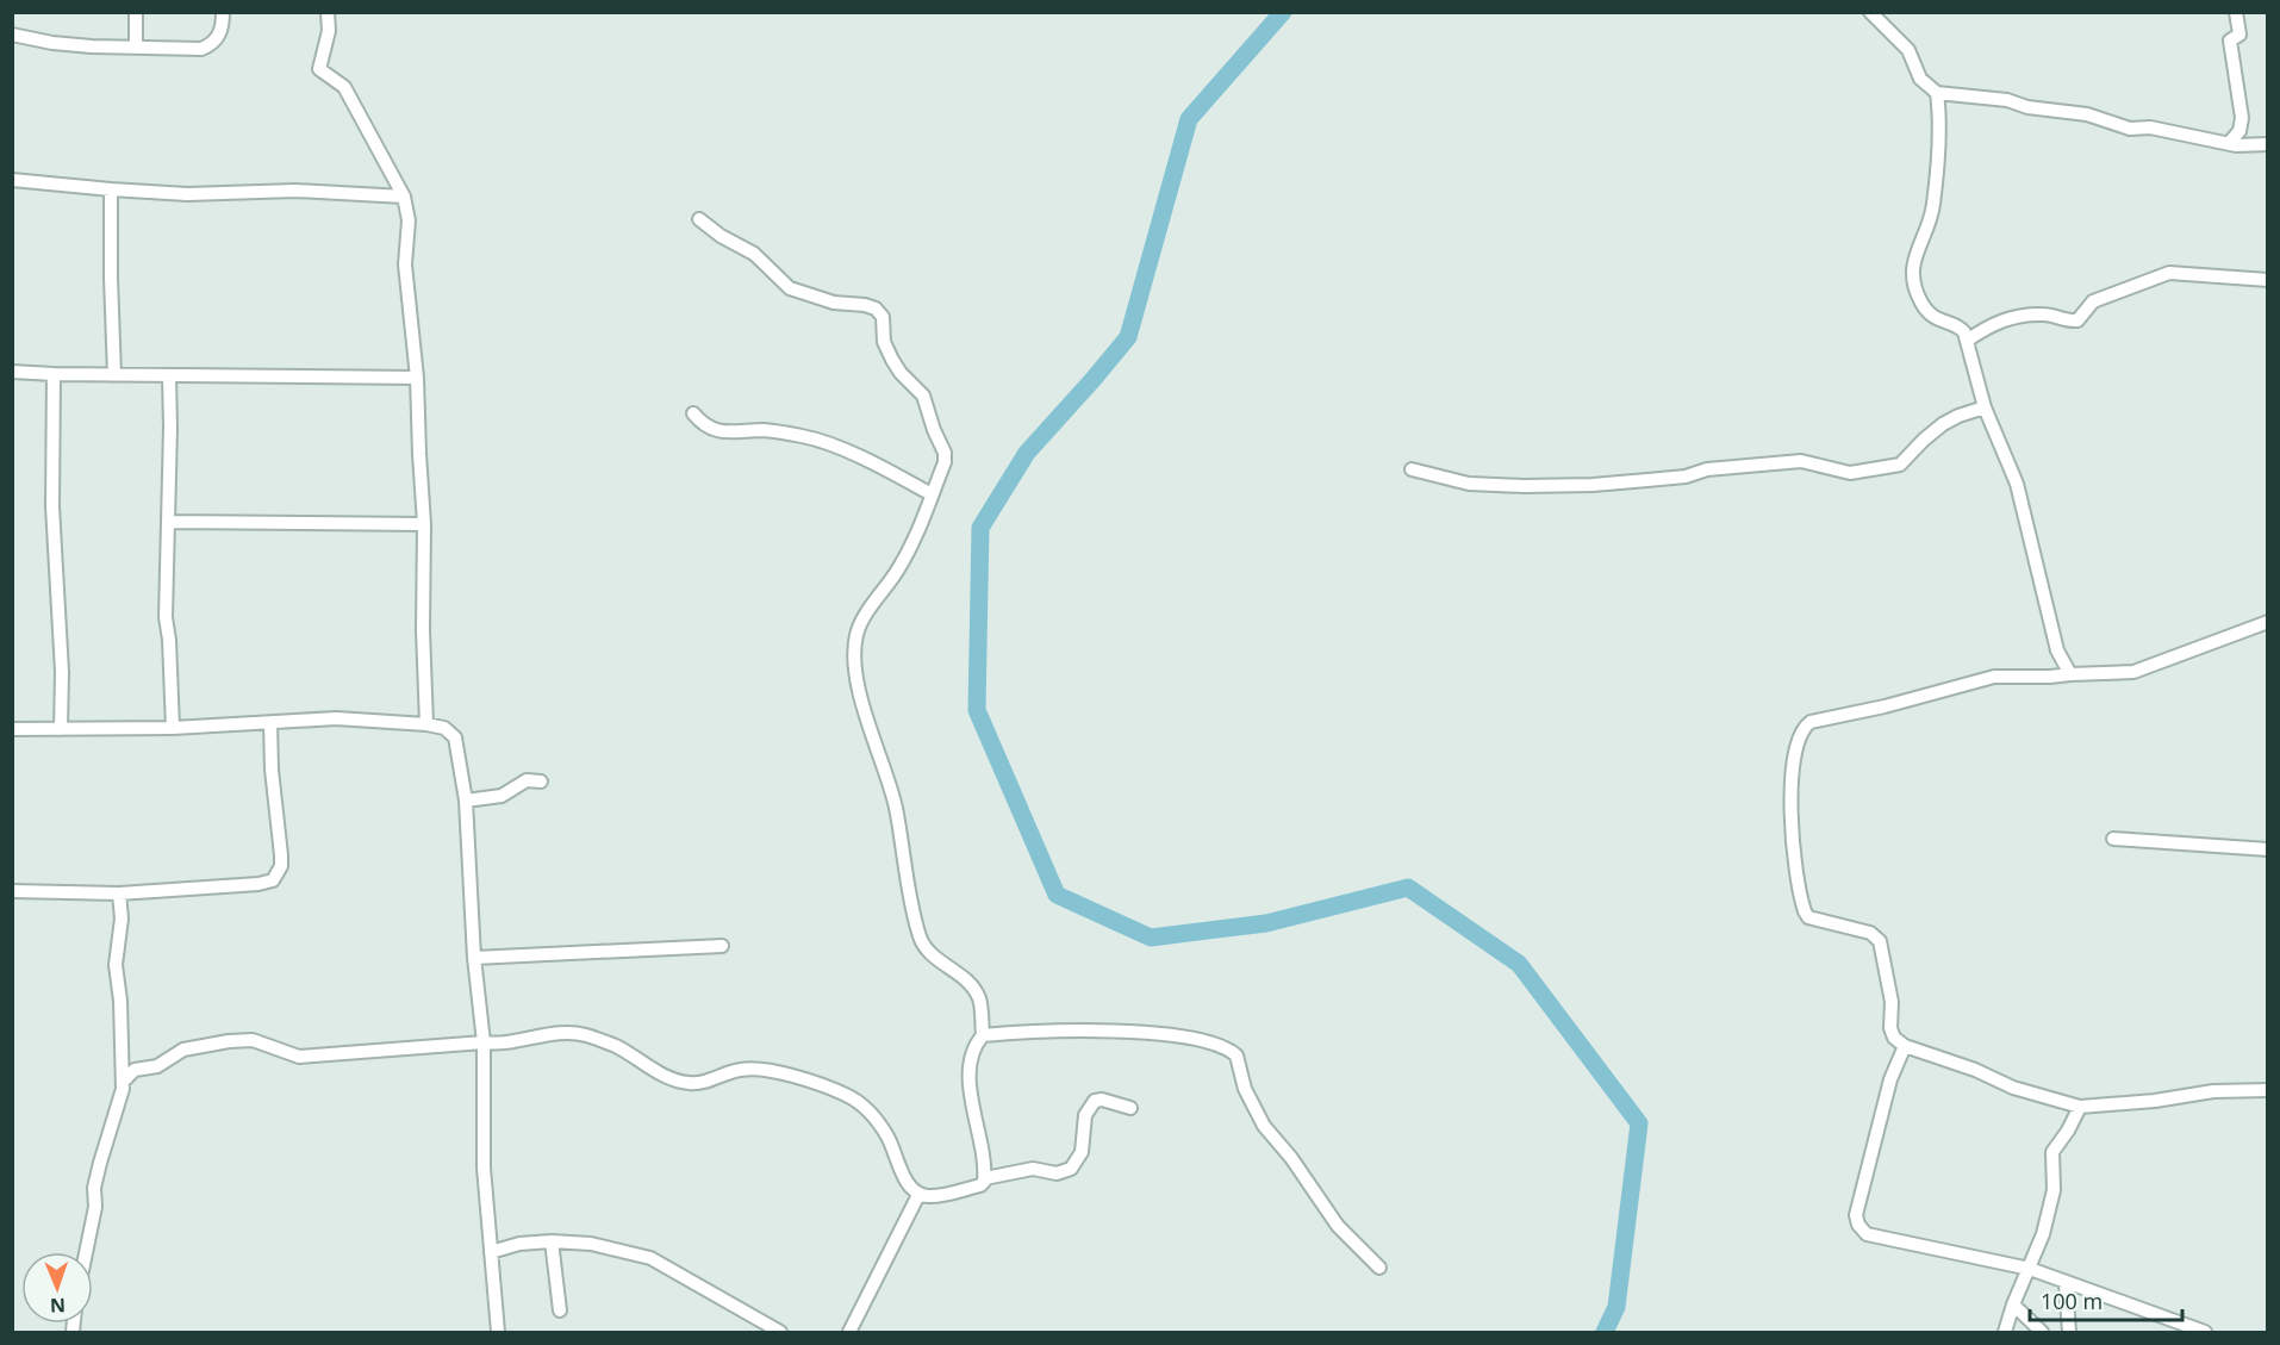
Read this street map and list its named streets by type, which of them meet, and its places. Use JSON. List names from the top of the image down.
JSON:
{
  "scale_bar": "100 m",
  "north": "bottom"
}
